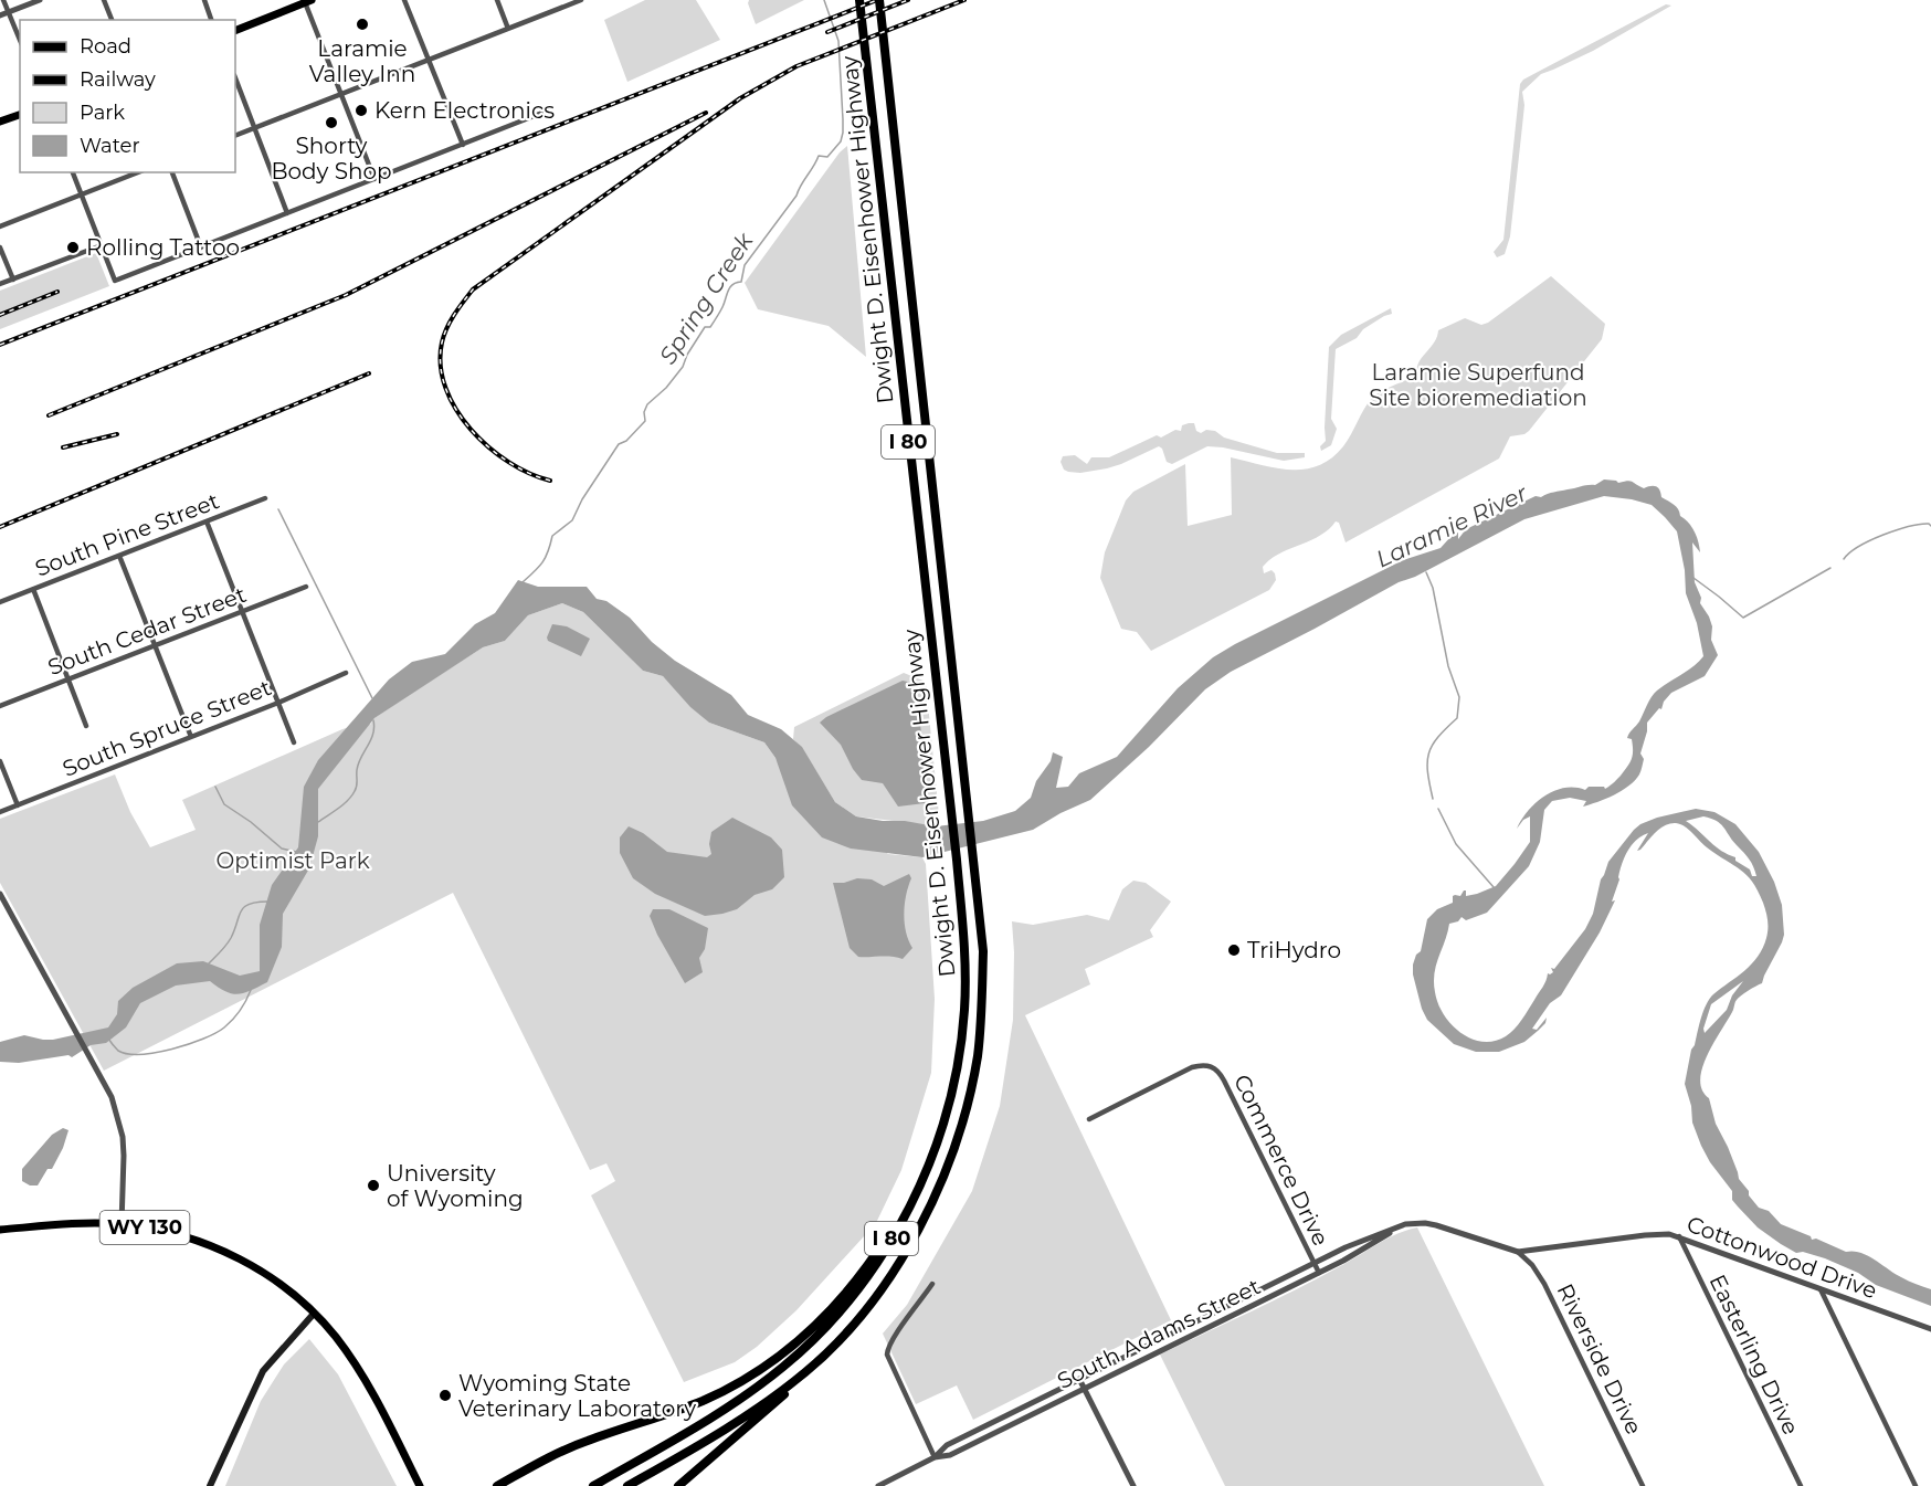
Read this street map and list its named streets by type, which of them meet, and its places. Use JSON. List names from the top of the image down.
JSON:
{
  "streets": {
    "highway": ["Dwight D. Eisenhower Highway", "I 80"],
    "main road": ["WY 130"],
    "street": [
      "South Pine Street",
      "South Cedar Street",
      "South Spruce Street",
      "Commerce Drive",
      "Cottonwood Drive",
      "South Adams Street",
      "Easterling Drive",
      "Riverside Drive"
    ]
  },
  "crossings": [
    ["Commerce Drive", "South Adams Street"],
    ["Cottonwood Drive", "South Adams Street"],
    ["Cottonwood Drive", "Easterling Drive"],
    ["Cottonwood Drive", "Riverside Drive"]
  ],
  "water": ["Spring Creek", "Laramie River"],
  "parks": ["Laramie Superfund Site bioremediation", "Optimist Park"],
  "places": [
    "Laramie Valley Inn",
    "Kern Electronics",
    "Shorty Body Shop",
    "Rolling Tattoo",
    "TriHydro",
    "University of Wyoming",
    "Wyoming State Veterinary Laboratory"
  ],
  "legend": [
    "Road",
    "Railway",
    "Park",
    "Water"
  ]
}
